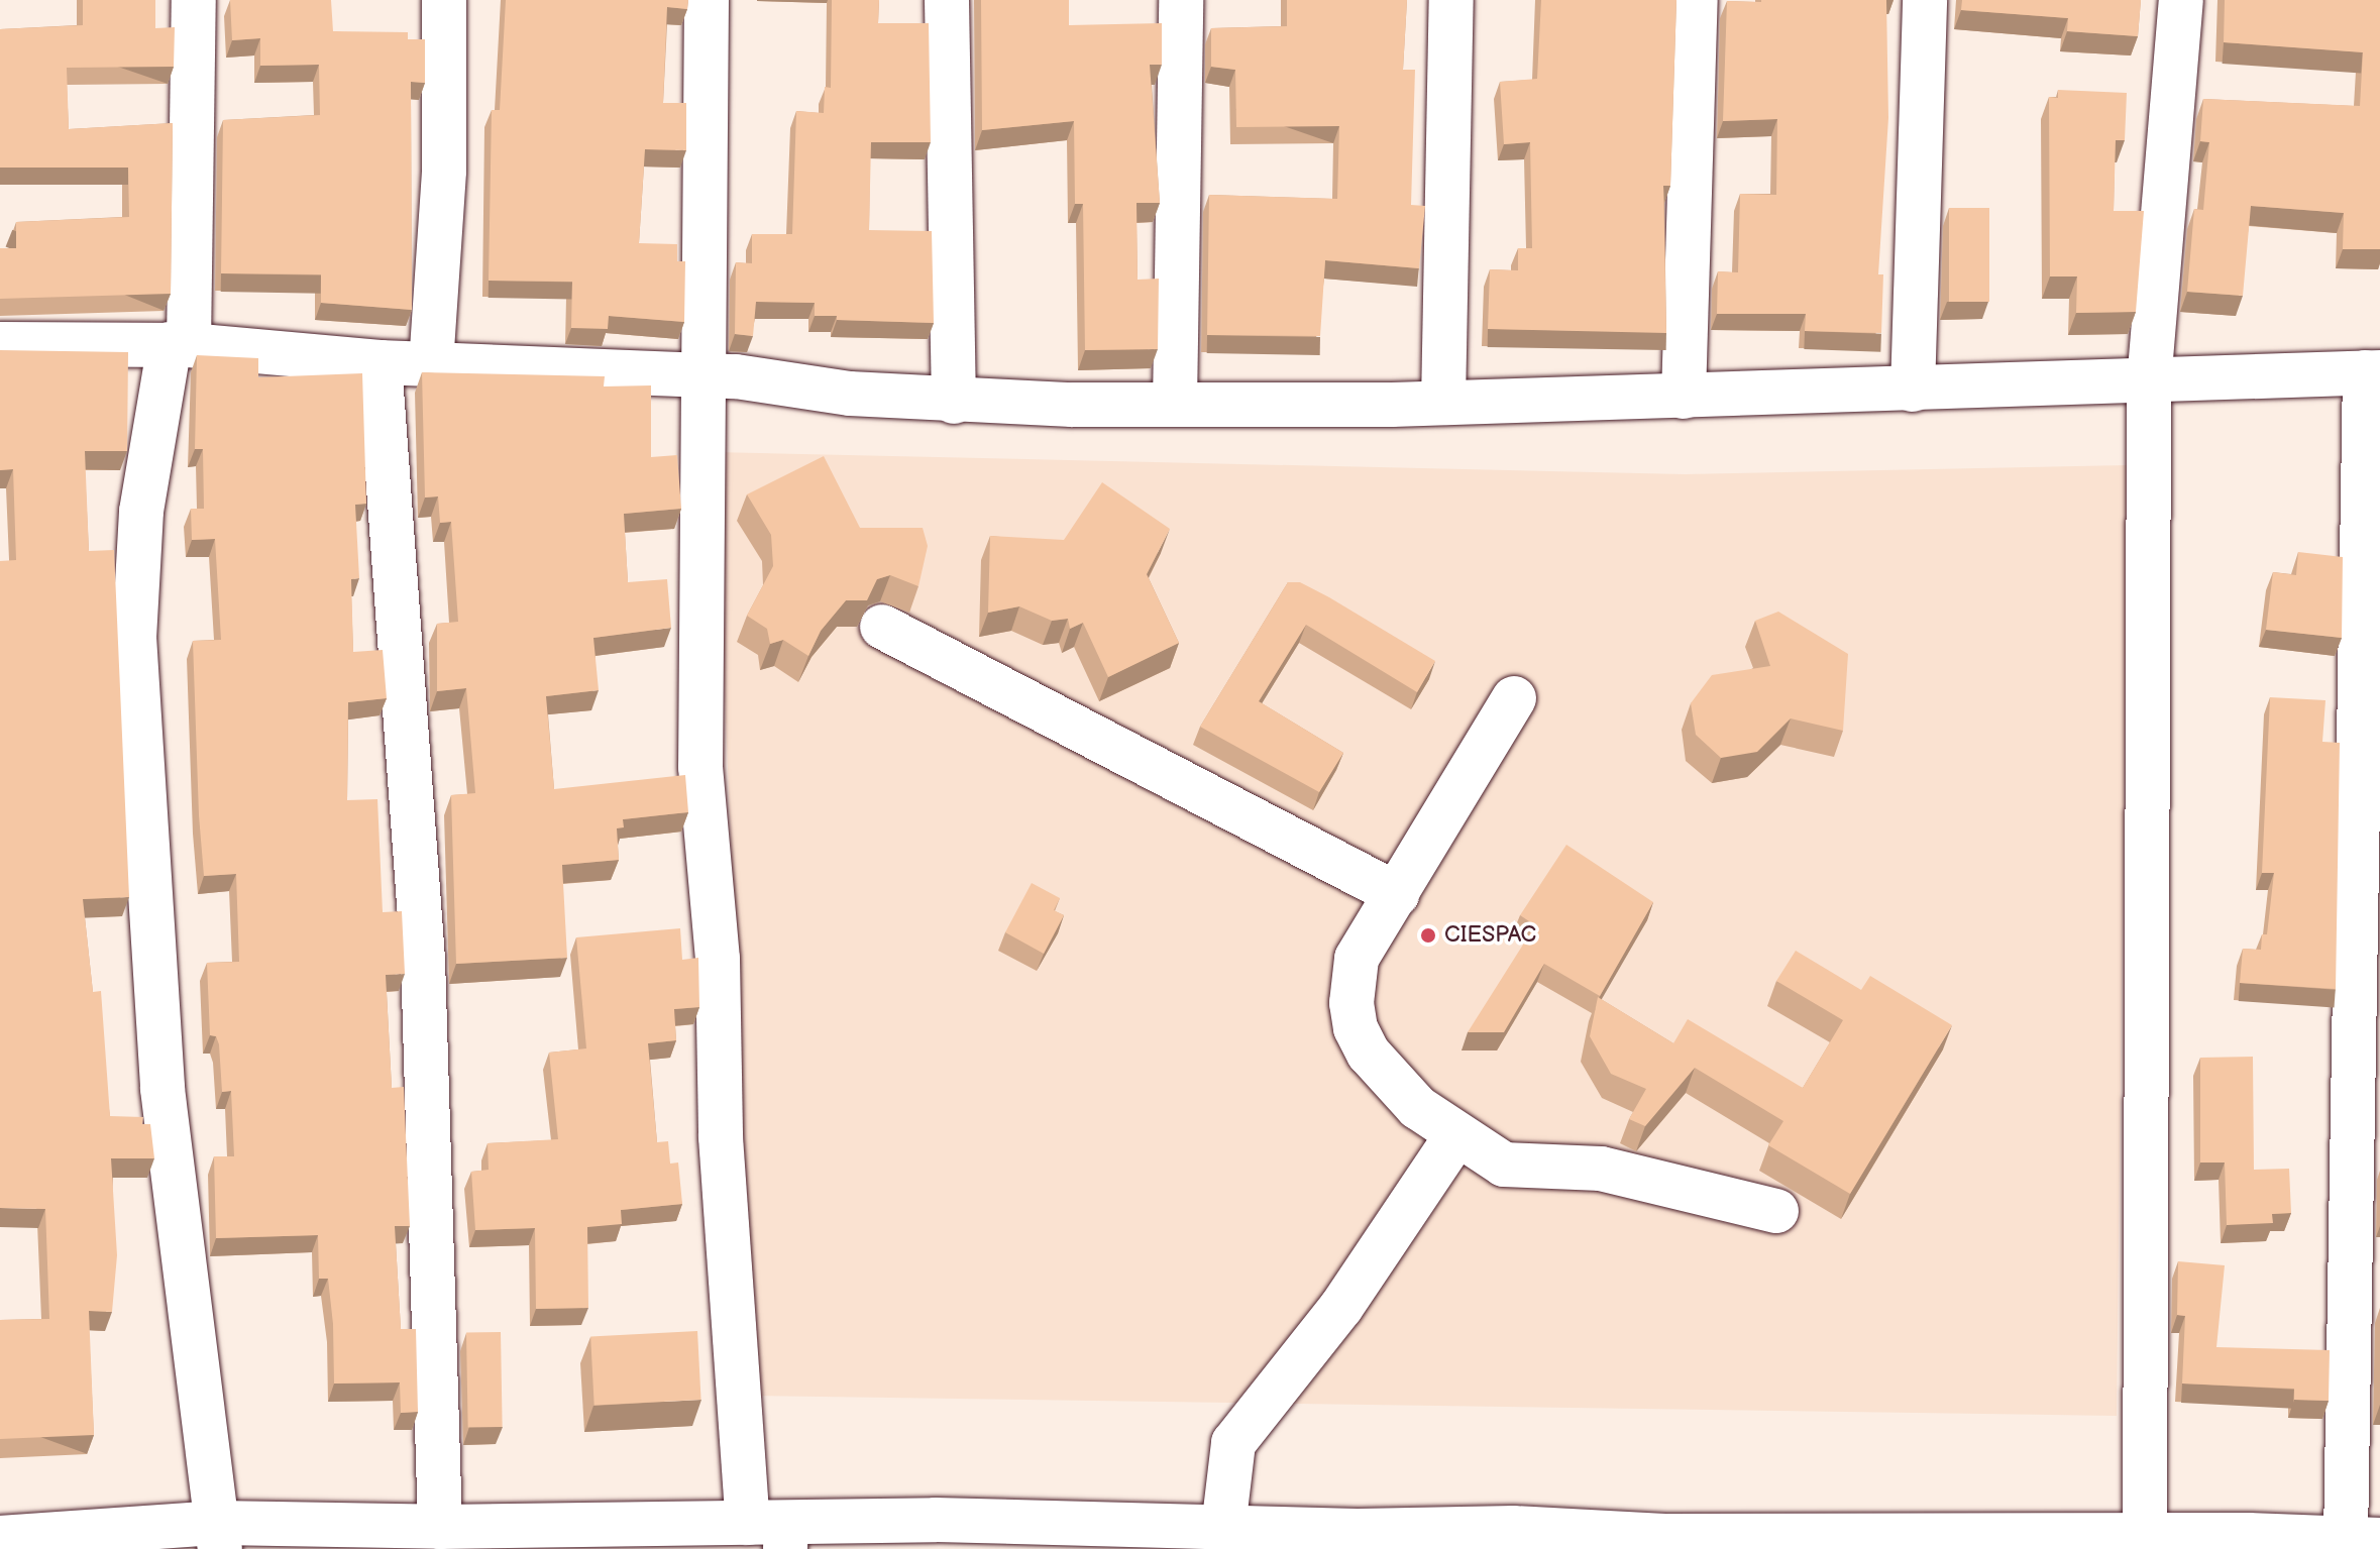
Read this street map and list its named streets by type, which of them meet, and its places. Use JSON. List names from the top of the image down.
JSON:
{
  "places": ["CIESPAC"]
}
